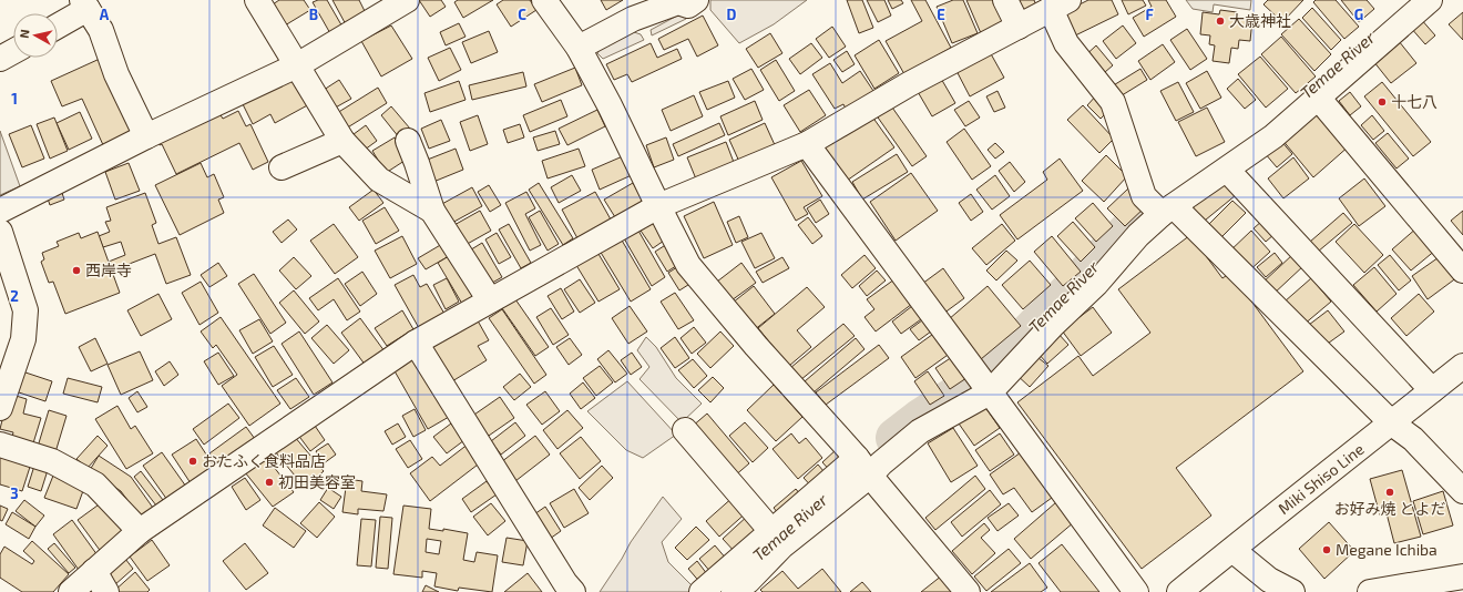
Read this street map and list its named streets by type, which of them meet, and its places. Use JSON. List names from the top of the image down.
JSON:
{
  "streets": {
    "street": ["Miki Shiso Line"]
  },
  "water": ["Temae River"],
  "places": [
    "大歳神社",
    "十七八",
    "西岸寺",
    "おたふく食料品店",
    "初田美容室",
    "お好み焼 とよだ",
    "Megane Ichiba"
  ],
  "north": "left",
  "grid": {
    "columns": [
      "A",
      "B",
      "C",
      "D",
      "E",
      "F",
      "G"
    ],
    "rows": ["1", "2", "3"]
  }
}
